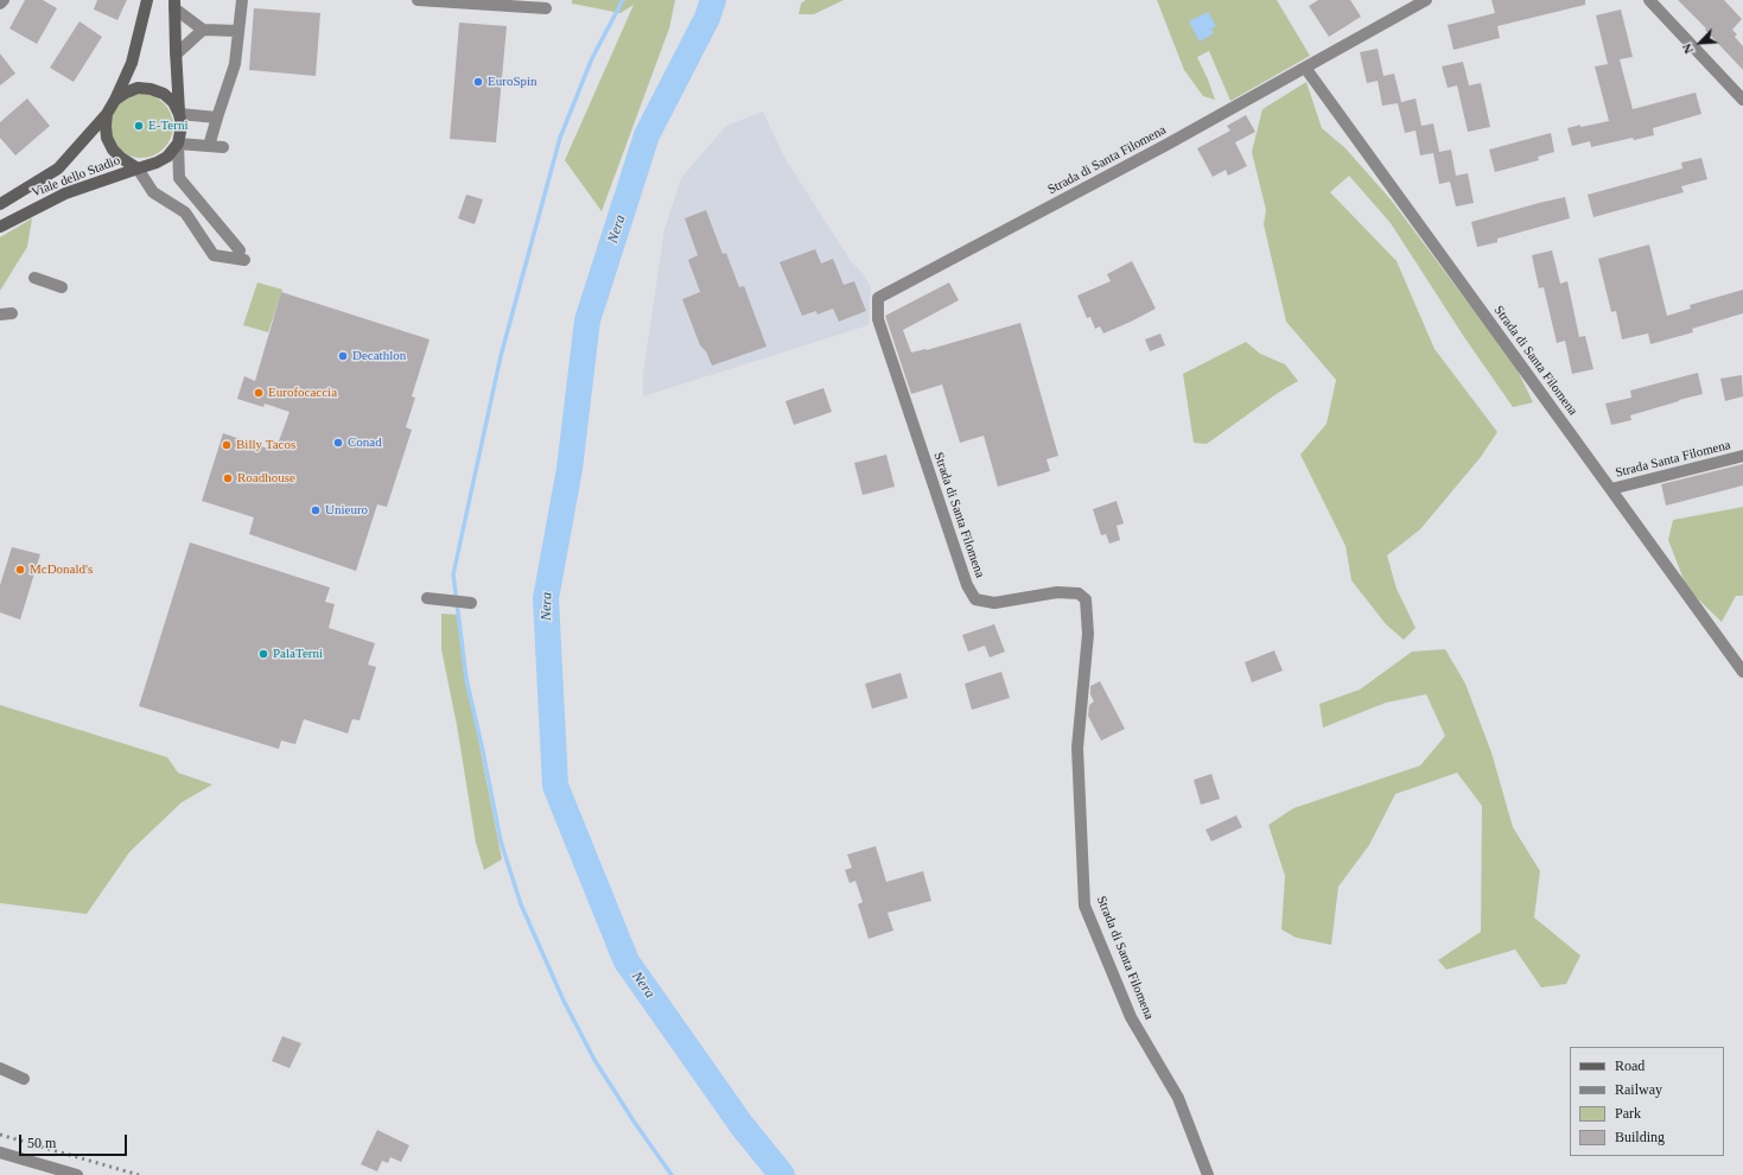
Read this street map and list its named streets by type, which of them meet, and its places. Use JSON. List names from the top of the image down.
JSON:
{
  "streets": {
    "main road": ["Viale dello Stadio"],
    "street": ["Strada di Santa Filomena", "Strada Santa Filomena"]
  },
  "crossings": [
    ["Strada di Santa Filomena", "Strada Santa Filomena"]
  ],
  "water": ["Nera"],
  "places": [
    "EuroSpin",
    "E-Terni",
    "Decathlon",
    "Eurofocaccia",
    "Conad",
    "Billy Tacos",
    "Roadhouse",
    "Unieuro",
    "McDonald's",
    "PalaTerni"
  ],
  "legend": [
    "Road",
    "Railway",
    "Park",
    "Building"
  ],
  "scale_bar": "50 m",
  "north": "bottom left"
}
